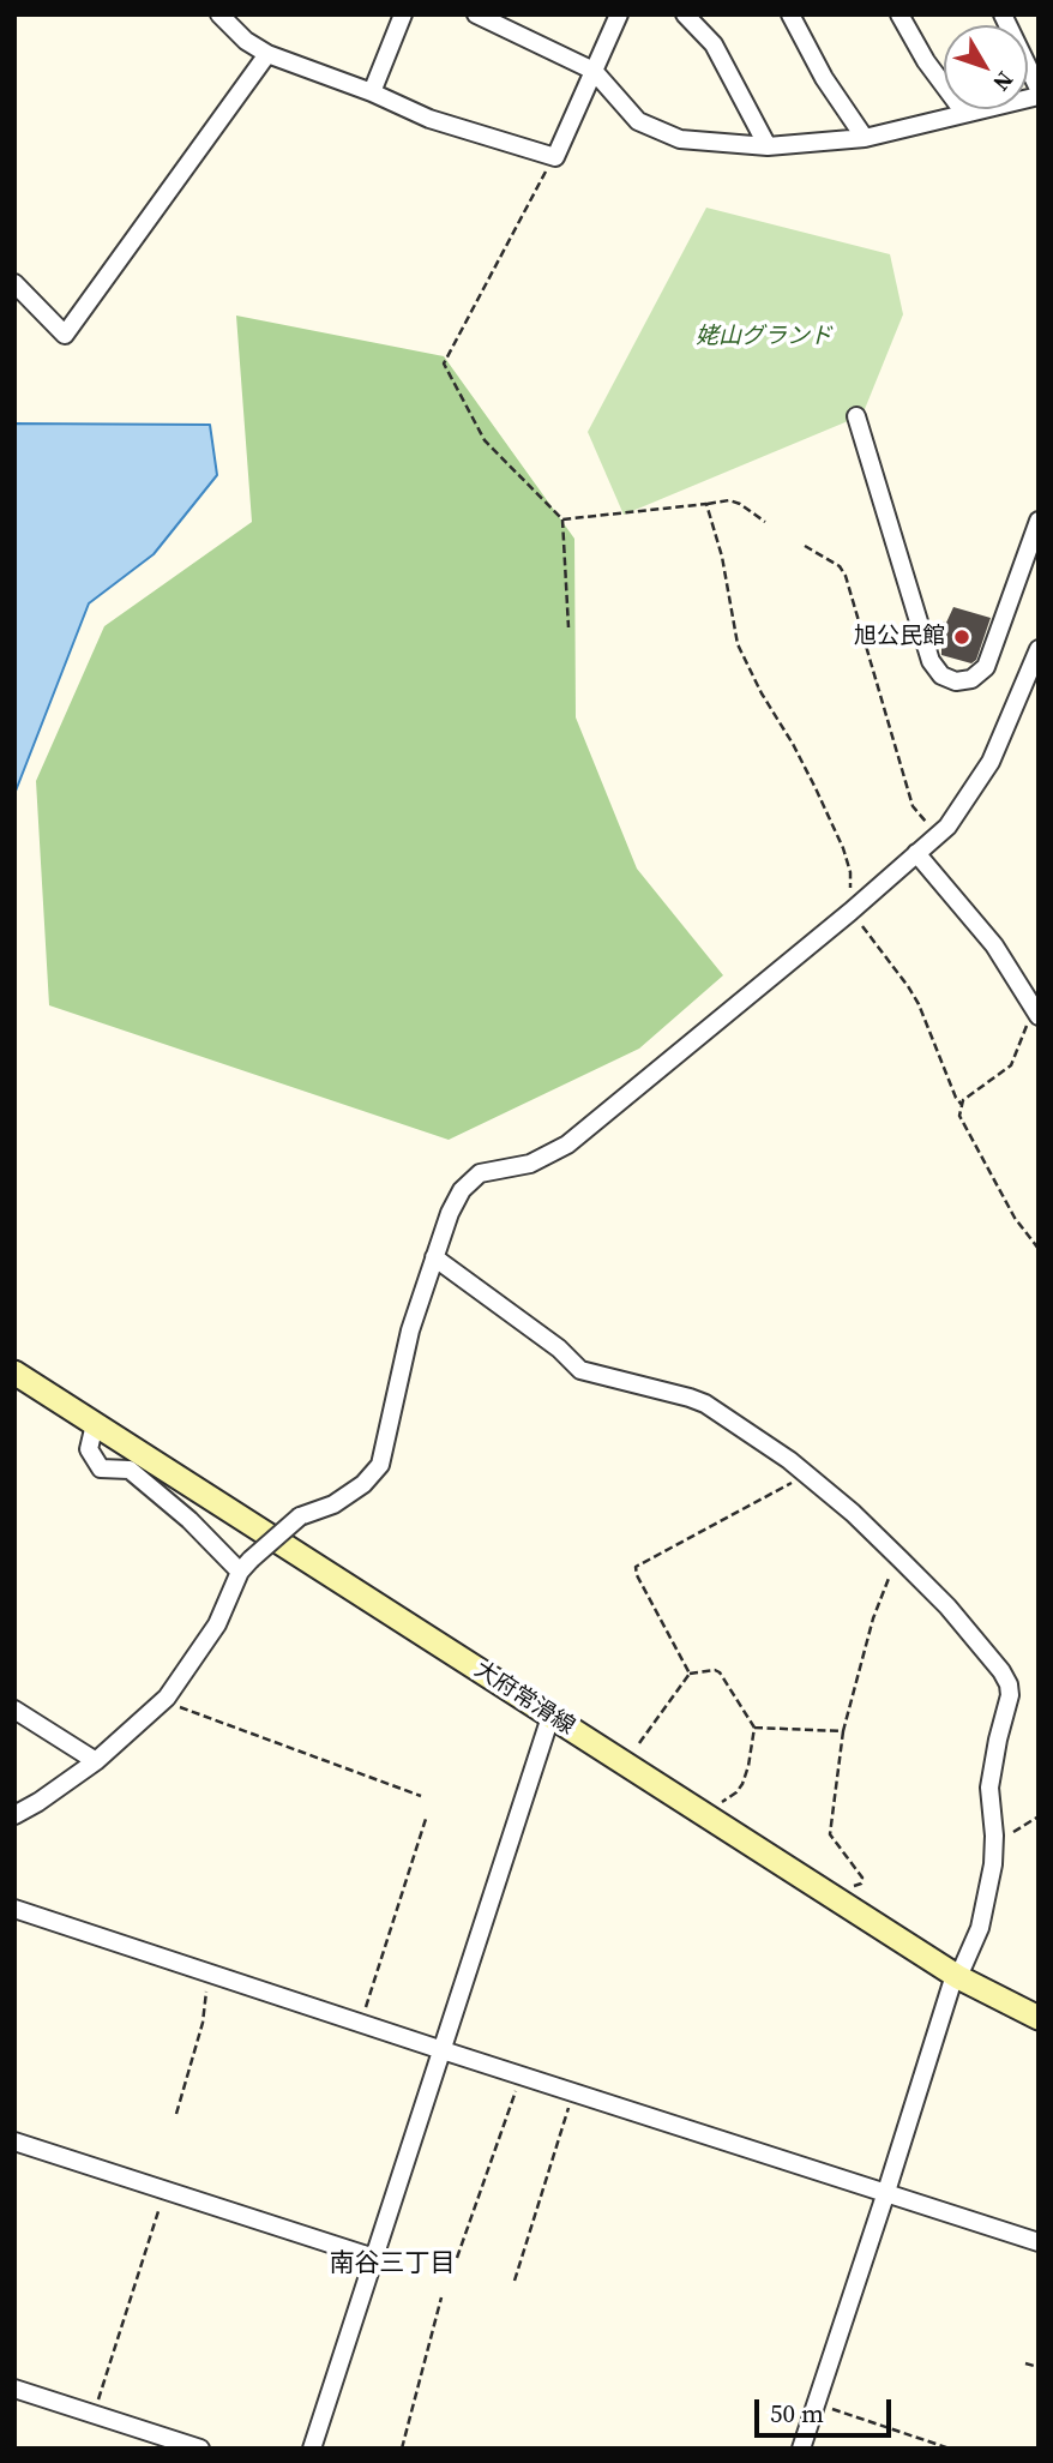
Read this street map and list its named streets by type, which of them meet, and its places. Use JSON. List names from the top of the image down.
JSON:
{
  "streets": {
    "main road": ["大府常滑線"]
  },
  "districts": ["南谷三丁目"],
  "parks": ["姥山グランド"],
  "places": ["旭公民館"],
  "scale_bar": "50 m",
  "north": "bottom right"
}
